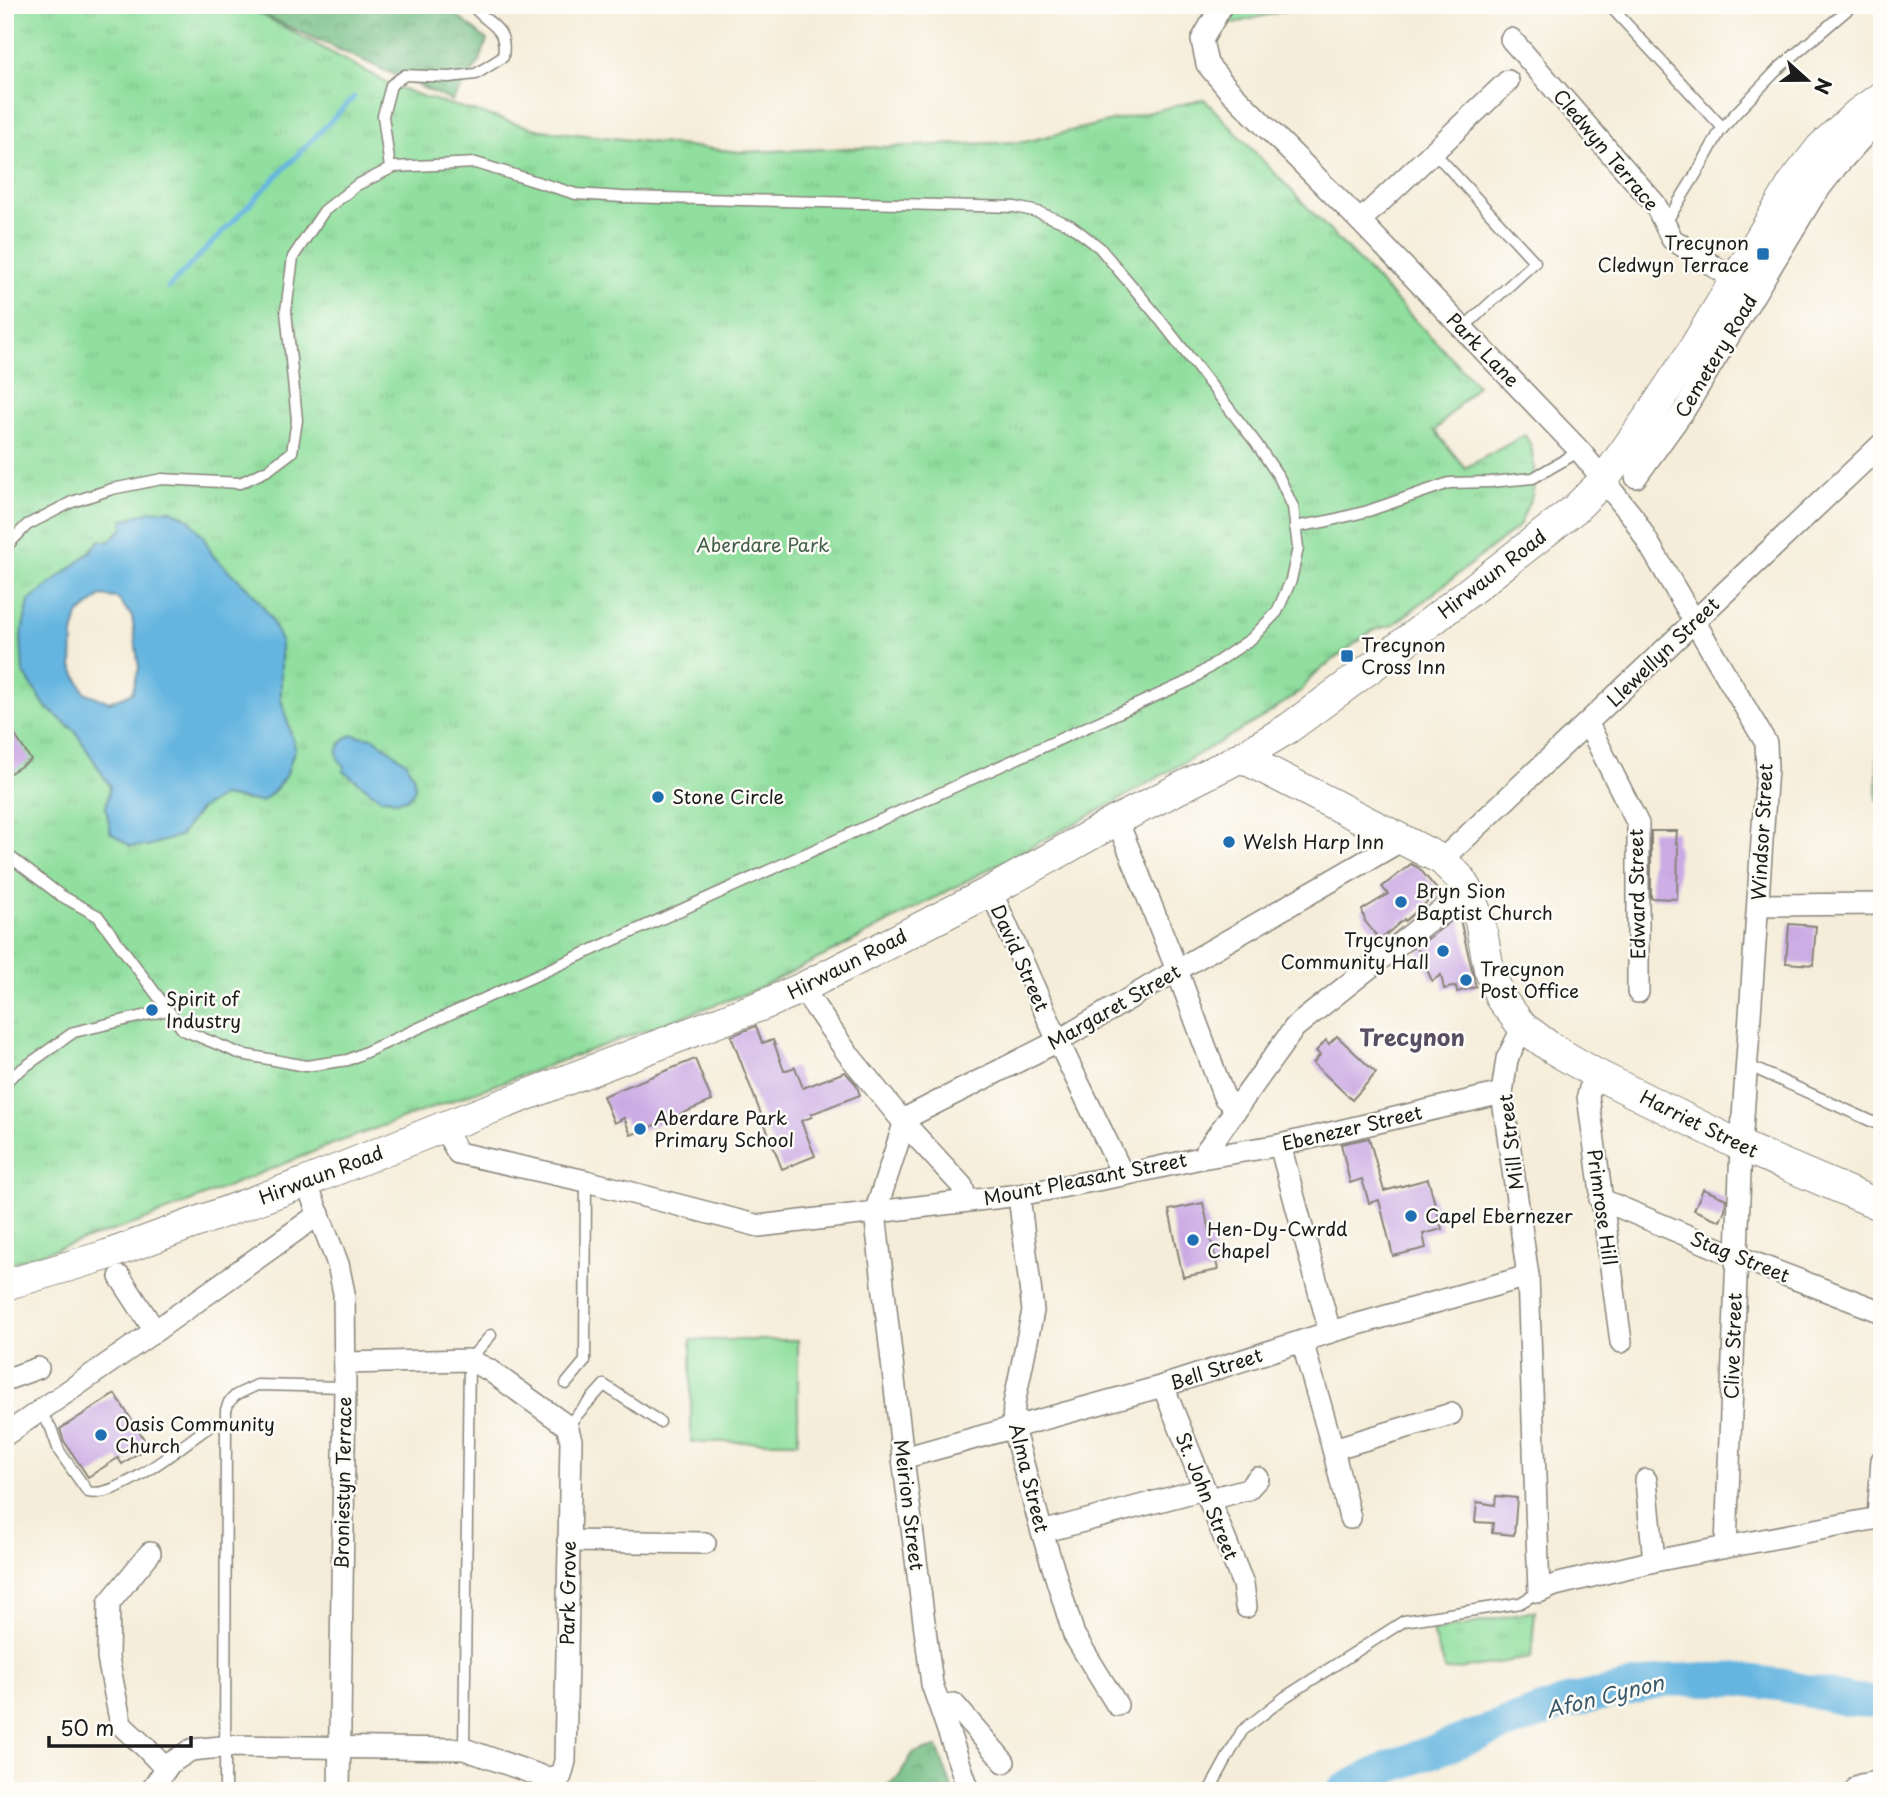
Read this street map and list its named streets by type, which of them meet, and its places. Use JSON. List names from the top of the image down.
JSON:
{
  "streets": {
    "main road": ["Cemetery Road", "Hirwaun Road", "Harriet Street"],
    "street": [
      "Cledwyn Terrace",
      "Park Lane",
      "Llewellyn Street",
      "Windsor Street",
      "Edward Street",
      "David Street",
      "Margaret Street",
      "Ebenezer Street",
      "Mill Street",
      "Mount Pleasant Street",
      "Primrose Hill",
      "Stag Street",
      "Clive Street",
      "Bell Street",
      "Alma Street",
      "Broniestyn Terrace",
      "St. John Street",
      "Meirion Street",
      "Park Grove"
    ]
  },
  "crossings": [
    ["Cledwyn Terrace", "Cemetery Road"],
    ["Park Lane", "Cemetery Road"],
    ["Park Lane", "Hirwaun Road"],
    ["Park Lane", "Windsor Street"],
    ["Cemetery Road", "Hirwaun Road"],
    ["Cemetery Road", "Windsor Street"],
    ["Hirwaun Road", "Windsor Street"],
    ["Hirwaun Road", "David Street"],
    ["Hirwaun Road", "Mount Pleasant Street"],
    ["Hirwaun Road", "Broniestyn Terrace"],
    ["Llewellyn Street", "Windsor Street"],
    ["Llewellyn Street", "Edward Street"],
    ["Windsor Street", "Harriet Street"],
    ["Windsor Street", "Clive Street"],
    ["David Street", "Margaret Street"],
    ["David Street", "Mount Pleasant Street"],
    ["Margaret Street", "Mount Pleasant Street"],
    ["Harriet Street", "Mill Street"],
    ["Harriet Street", "Primrose Hill"],
    ["Harriet Street", "Clive Street"],
    ["Ebenezer Street", "Mill Street"],
    ["Ebenezer Street", "Mount Pleasant Street"],
    ["Mill Street", "Bell Street"],
    ["Mount Pleasant Street", "Alma Street"],
    ["Mount Pleasant Street", "Meirion Street"],
    ["Primrose Hill", "Stag Street"],
    ["Stag Street", "Clive Street"],
    ["Bell Street", "Alma Street"],
    ["Bell Street", "St. John Street"],
    ["Bell Street", "Meirion Street"],
    ["Broniestyn Terrace", "Park Grove"]
  ],
  "districts": ["Trecynon"],
  "water": ["Afon Cynon"],
  "parks": ["Aberdare Park"],
  "places": {
    "transit": ["Trecynon Cledwyn Terrace", "Trecynon Cross Inn"],
    "other": [
      "Stone Circle",
      "Welsh Harp Inn",
      "Bryn Sion Baptist Church",
      "Trycynon Community Hall",
      "Trecynon Post Office",
      "Spirit of Industry",
      "Aberdare Park Primary School",
      "Capel Ebernezer",
      "Hen-Dy-Cwrdd Chapel",
      "Oasis Community Church"
    ]
  },
  "scale_bar": "50 m",
  "north": "right"
}
